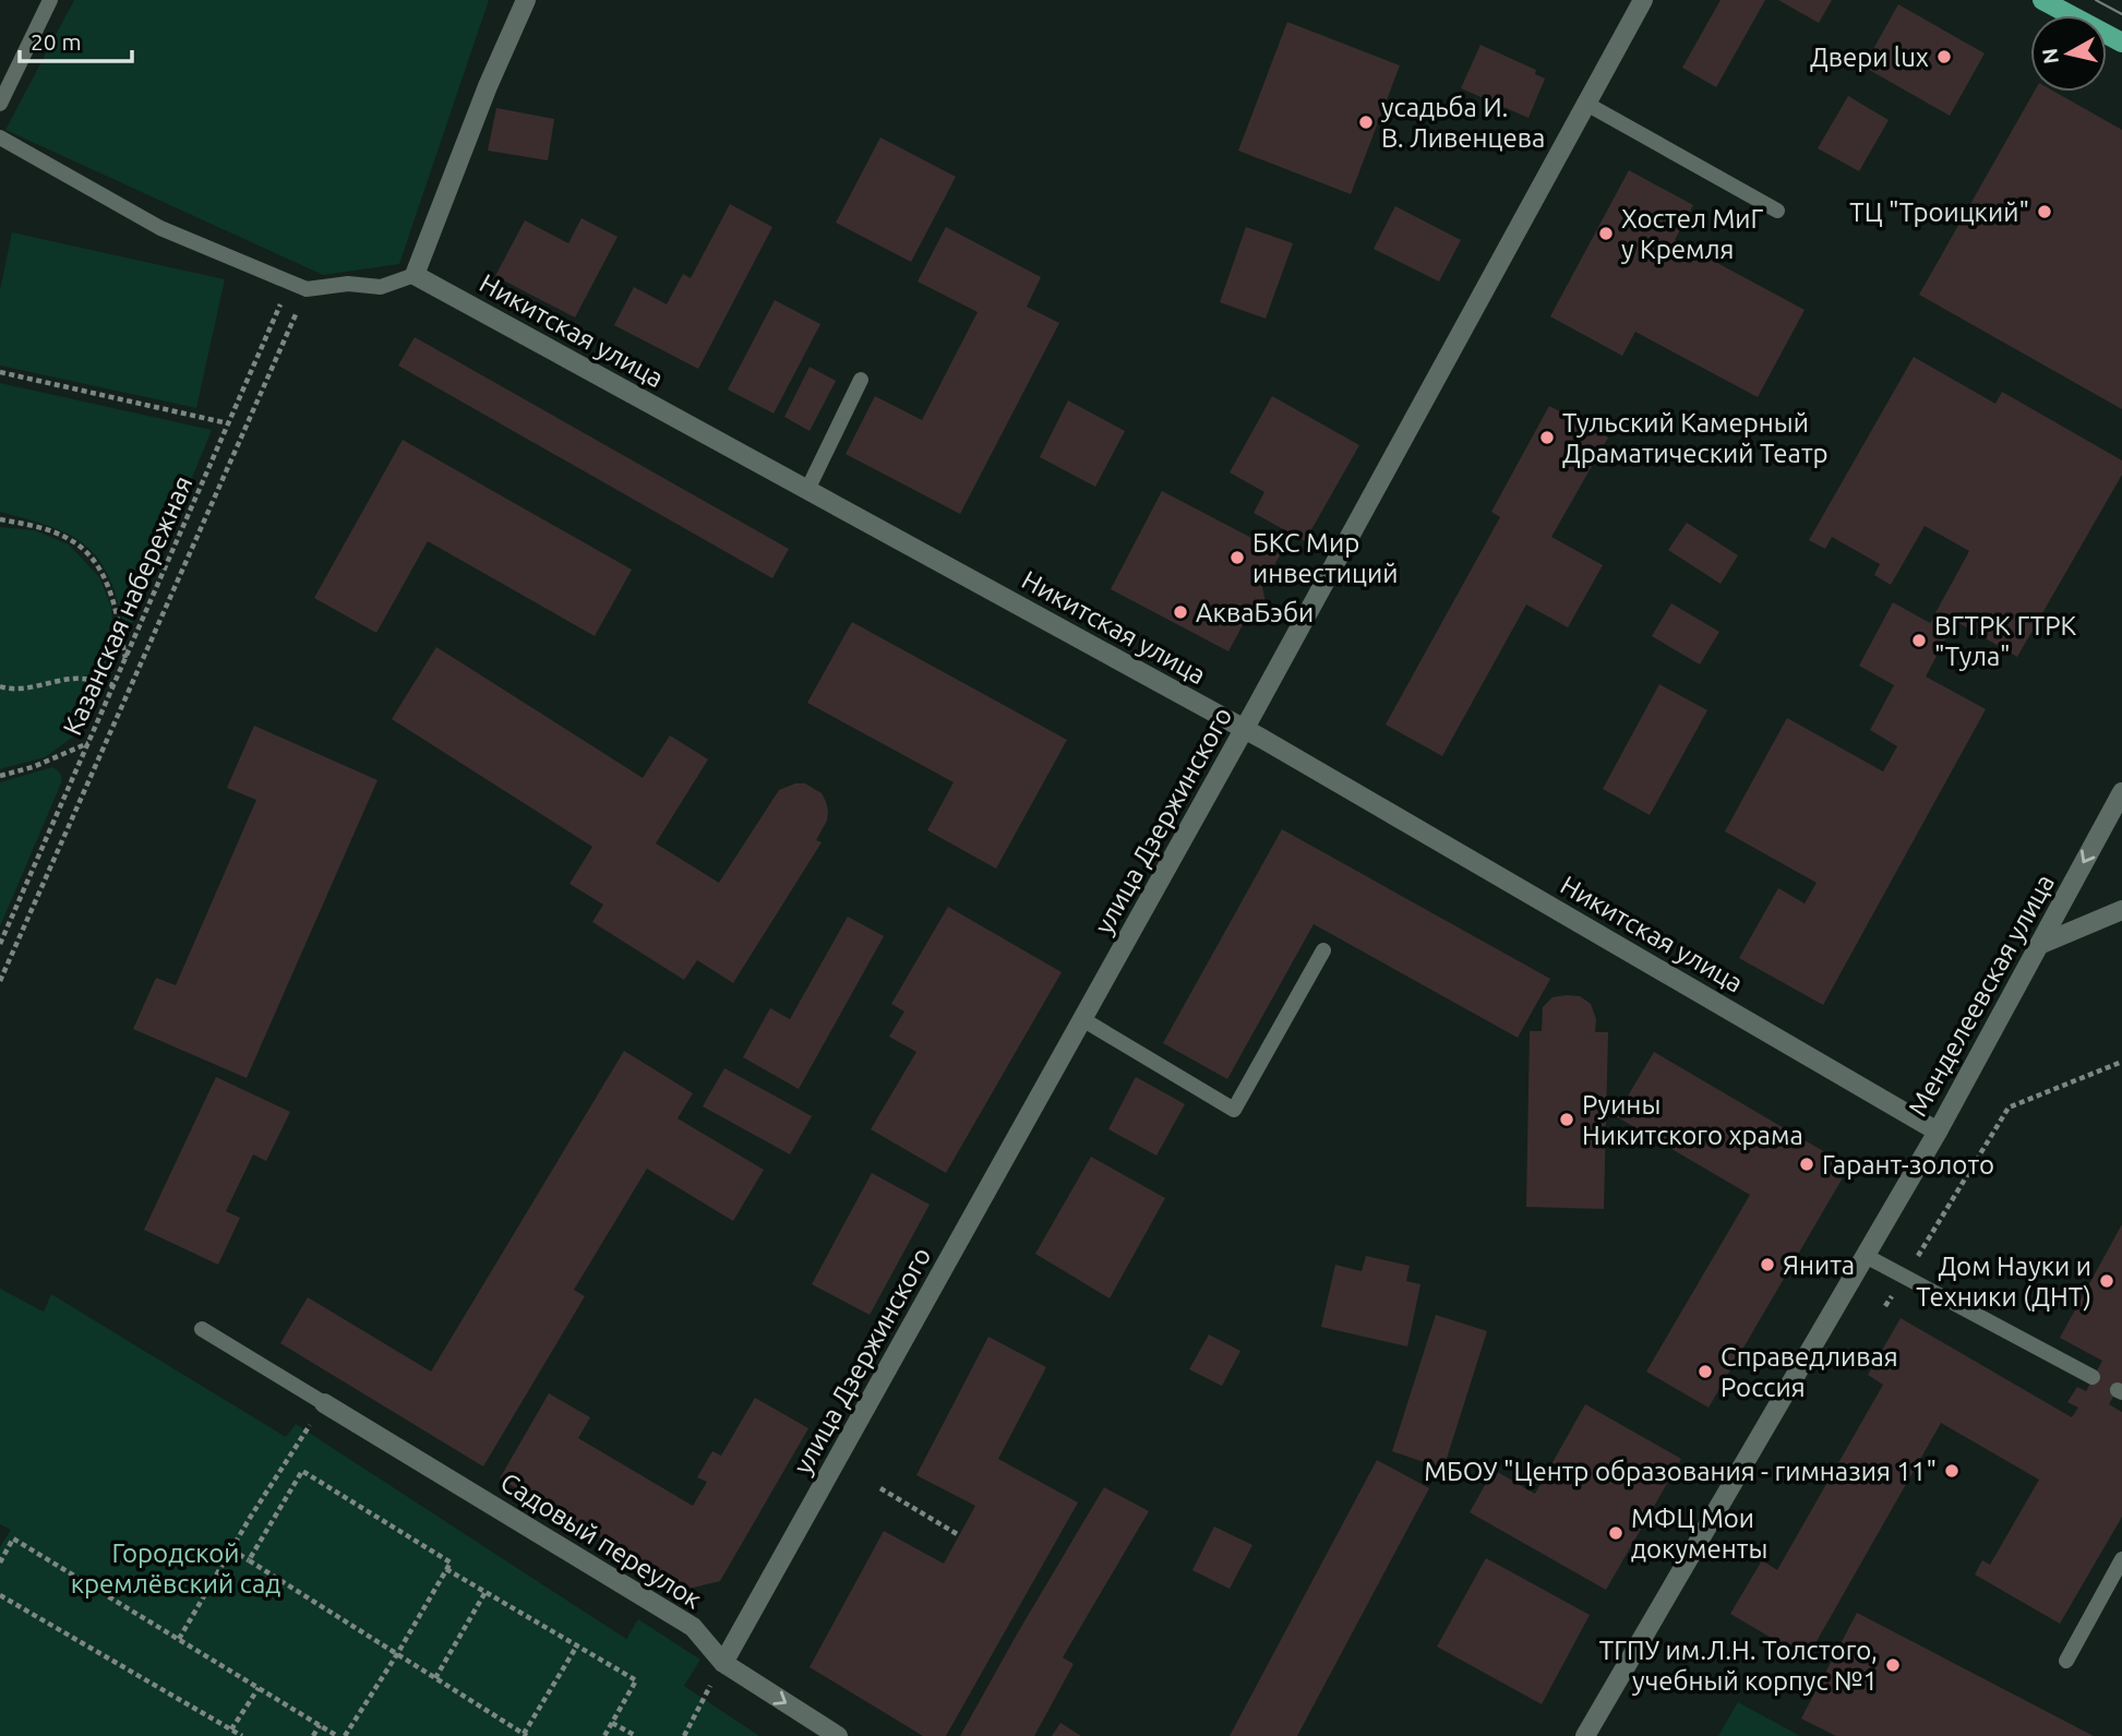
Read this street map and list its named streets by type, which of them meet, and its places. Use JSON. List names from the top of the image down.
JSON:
{
  "streets": {
    "street": [
      "Никитская улица",
      "улица Дзержинского",
      "Менделеевская улица",
      "Садовый переулок"
    ],
    "path": ["Казанская набережная"]
  },
  "crossings": [
    ["Никитская улица", "улица Дзержинского"],
    ["Никитская улица", "Менделеевская улица"],
    ["улица Дзержинского", "Садовый переулок"]
  ],
  "parks": ["Городской кремлёвский сад"],
  "places": [
    "Двери lux",
    "усадьба И. В. Ливенцева",
    "ТЦ \"Троицкий\"",
    "Хостел МиГ у Кремля",
    "Тульский Камерный Драматический Театр",
    "БКС Мир инвестиций",
    "АкваБэби",
    "ВГТРК ГТРК \"Тула\"",
    "Руины Никитского храма",
    "Гарант-золото",
    "Янита",
    "Дом Науки и Техники (ДНТ)",
    "Справедливая Россия",
    "МБОУ \"Центр образования - гимназия 11\"",
    "МФЦ Мои документы",
    "ТГПУ им.Л.Н. Толстого, учебный корпус №1"
  ],
  "scale_bar": "20 m",
  "north": "left"
}
